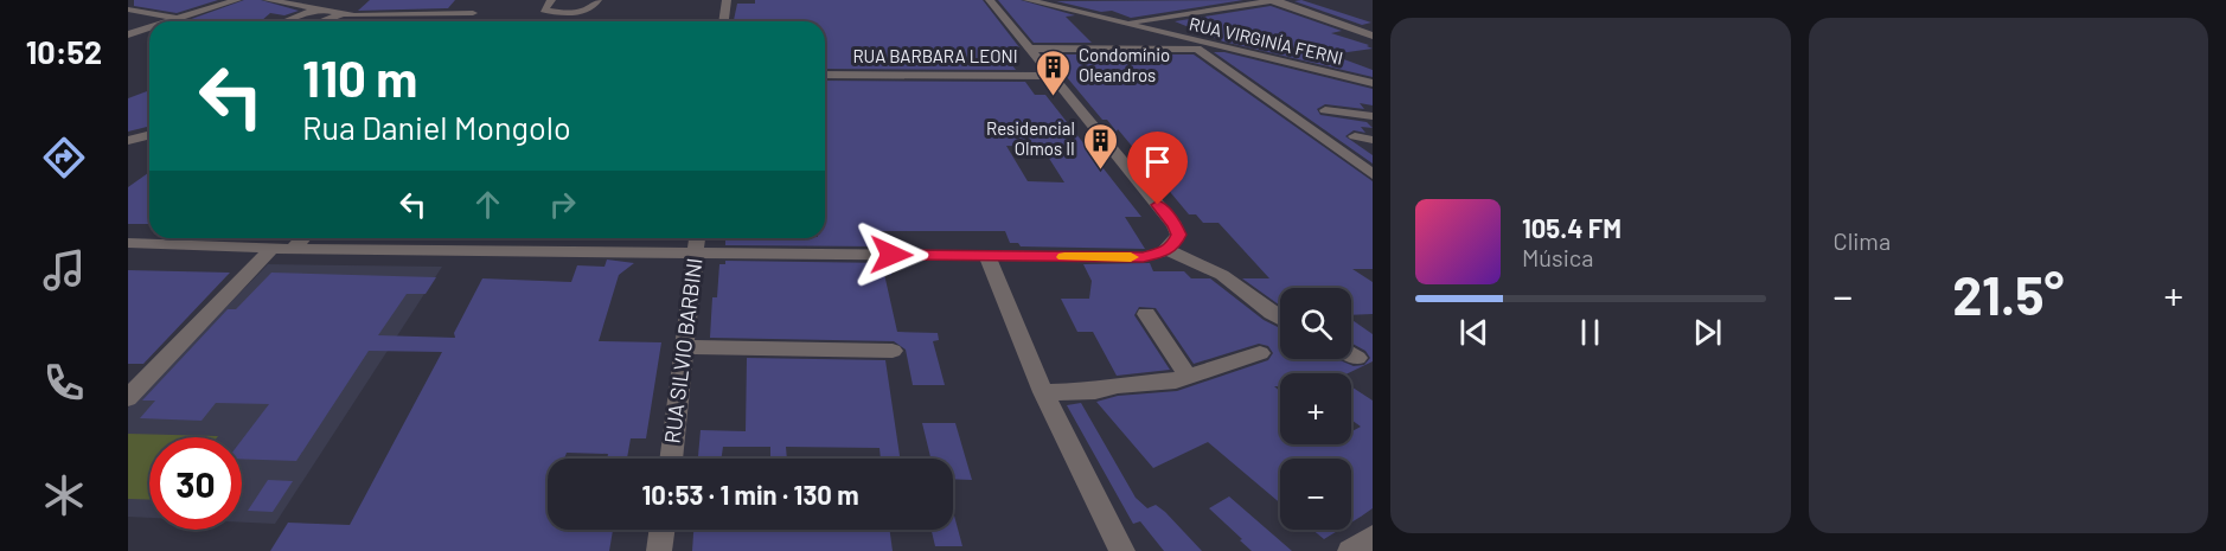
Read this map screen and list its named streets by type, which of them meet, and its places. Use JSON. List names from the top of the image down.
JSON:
{
  "streets": {
    "street": ["RUA VIRGINÍA FERNI", "RUA BARBARA LEONI", "RUA SILVIO BARBINI"]
  },
  "places": {
    "building": ["Condomínio Oleandros", "Residencial Olmos II"]
  },
  "page": {
    "tabs": "10:52",
    "tile": "Clima",
    "turn": ["110 m", "Rua Daniel Mongolo"],
    "song": ["105.4 FM", "Música"],
    "heat": ["−", "21.5°", "+"],
    "map_buttons": ["+", "−"],
    "limit": "30",
    "trip": "10:53 · 1 min · 130 m"
  }
}
